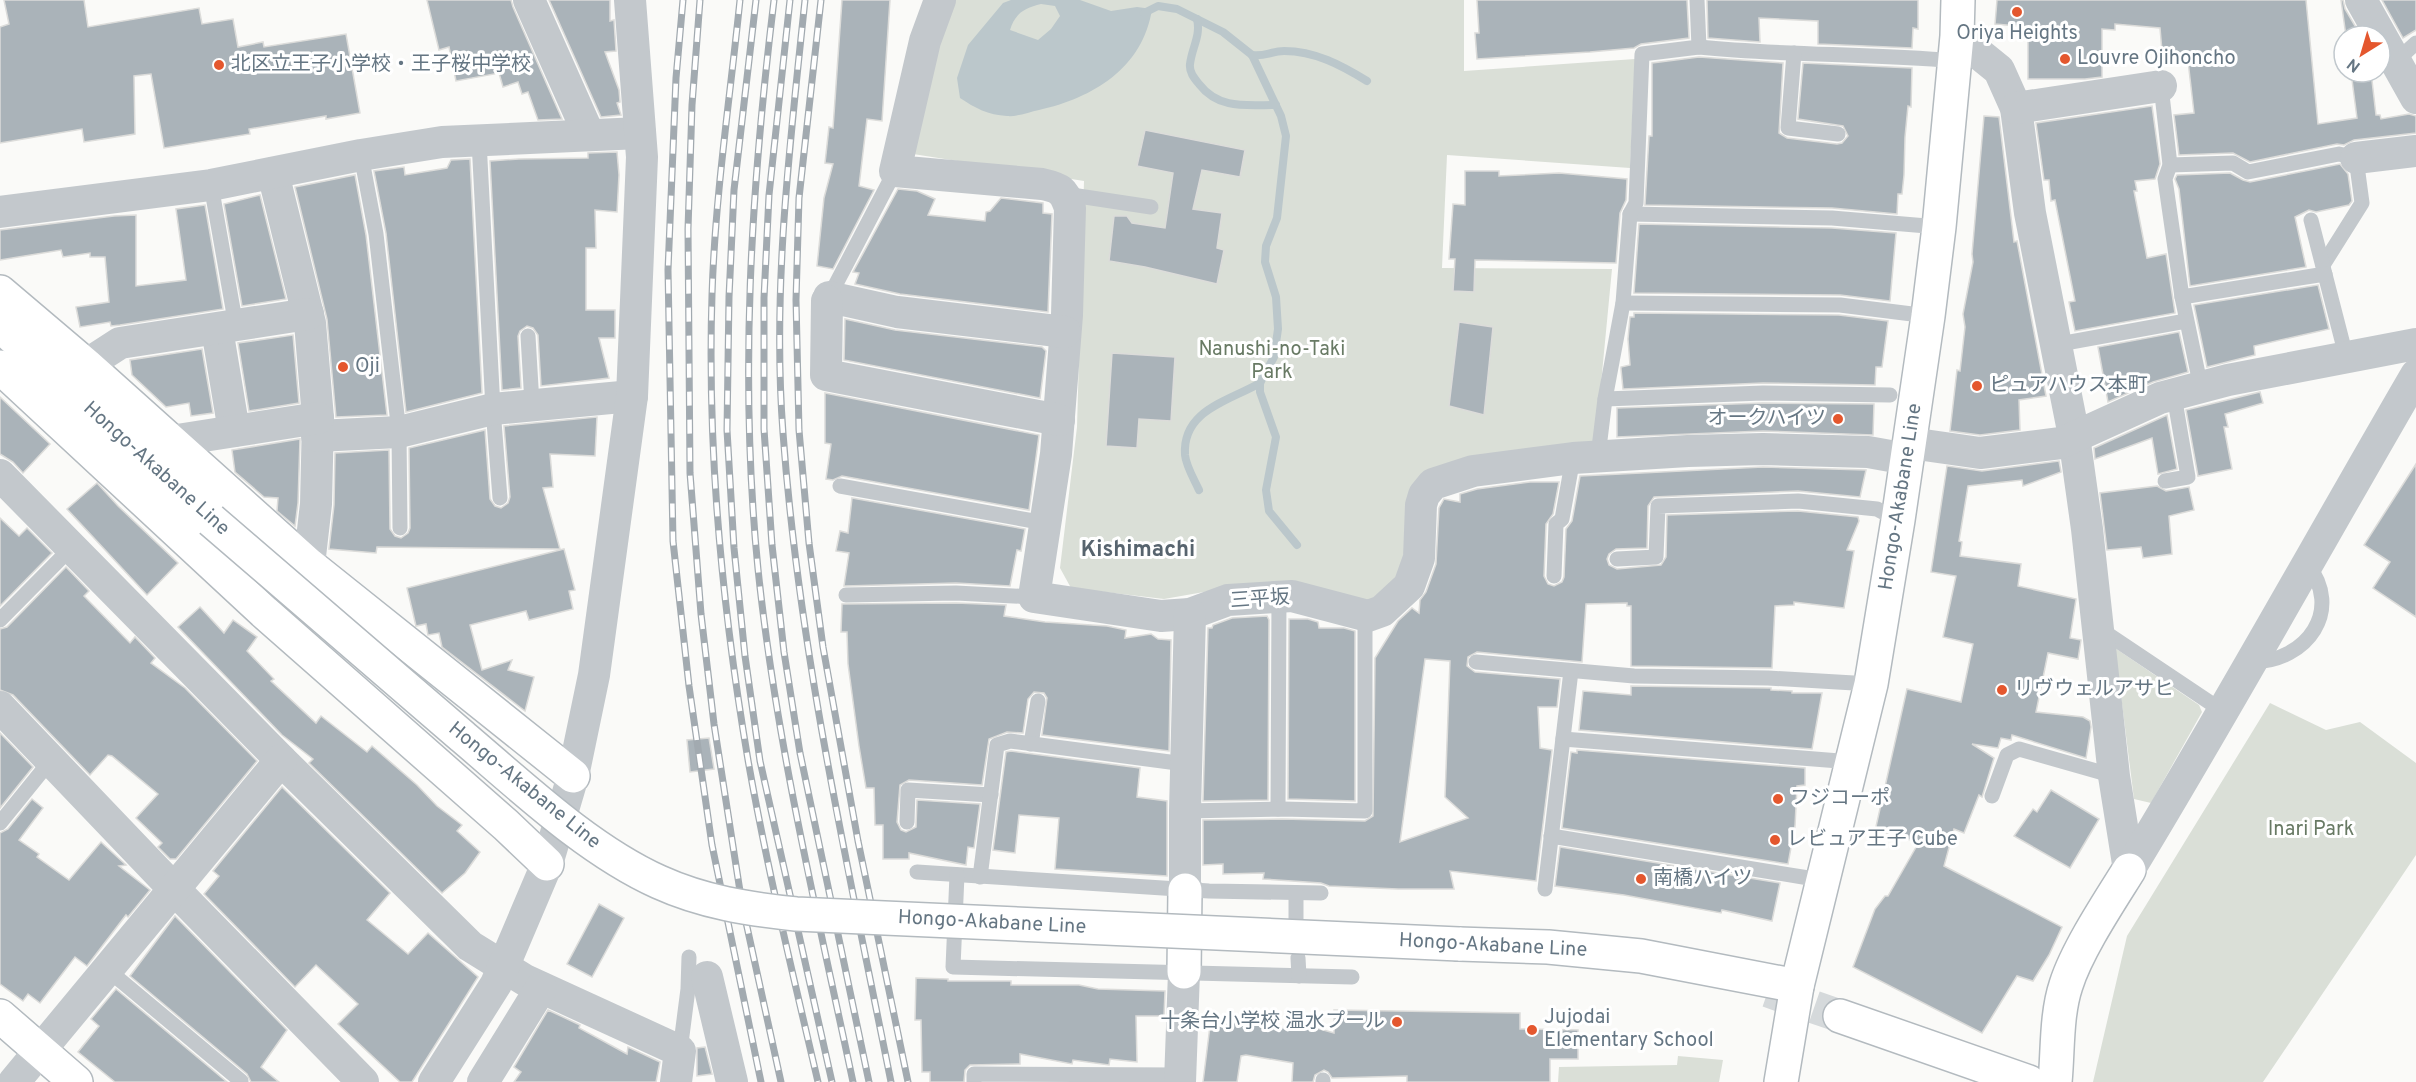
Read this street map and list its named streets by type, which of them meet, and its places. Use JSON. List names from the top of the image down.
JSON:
{
  "streets": {
    "main road": ["Hongo-Akabane Line"],
    "street": ["三平坂"]
  },
  "districts": ["Kishimachi"],
  "parks": ["Nanushi-no-Taki Park", "Inari Park"],
  "places": [
    "Oriya Heights",
    "Louvre Ojihoncho",
    "北区立王子小学校・王子桜中学校",
    "Oji",
    "ピュアハウス本町",
    "オークハイツ",
    "リヴウェルアサヒ",
    "フジコーポ",
    "レビュア王子 Cube",
    "南橋ハイツ",
    "十条台小学校 温水プール",
    "Jujodai Elementary School"
  ],
  "north": "bottom left"
}
